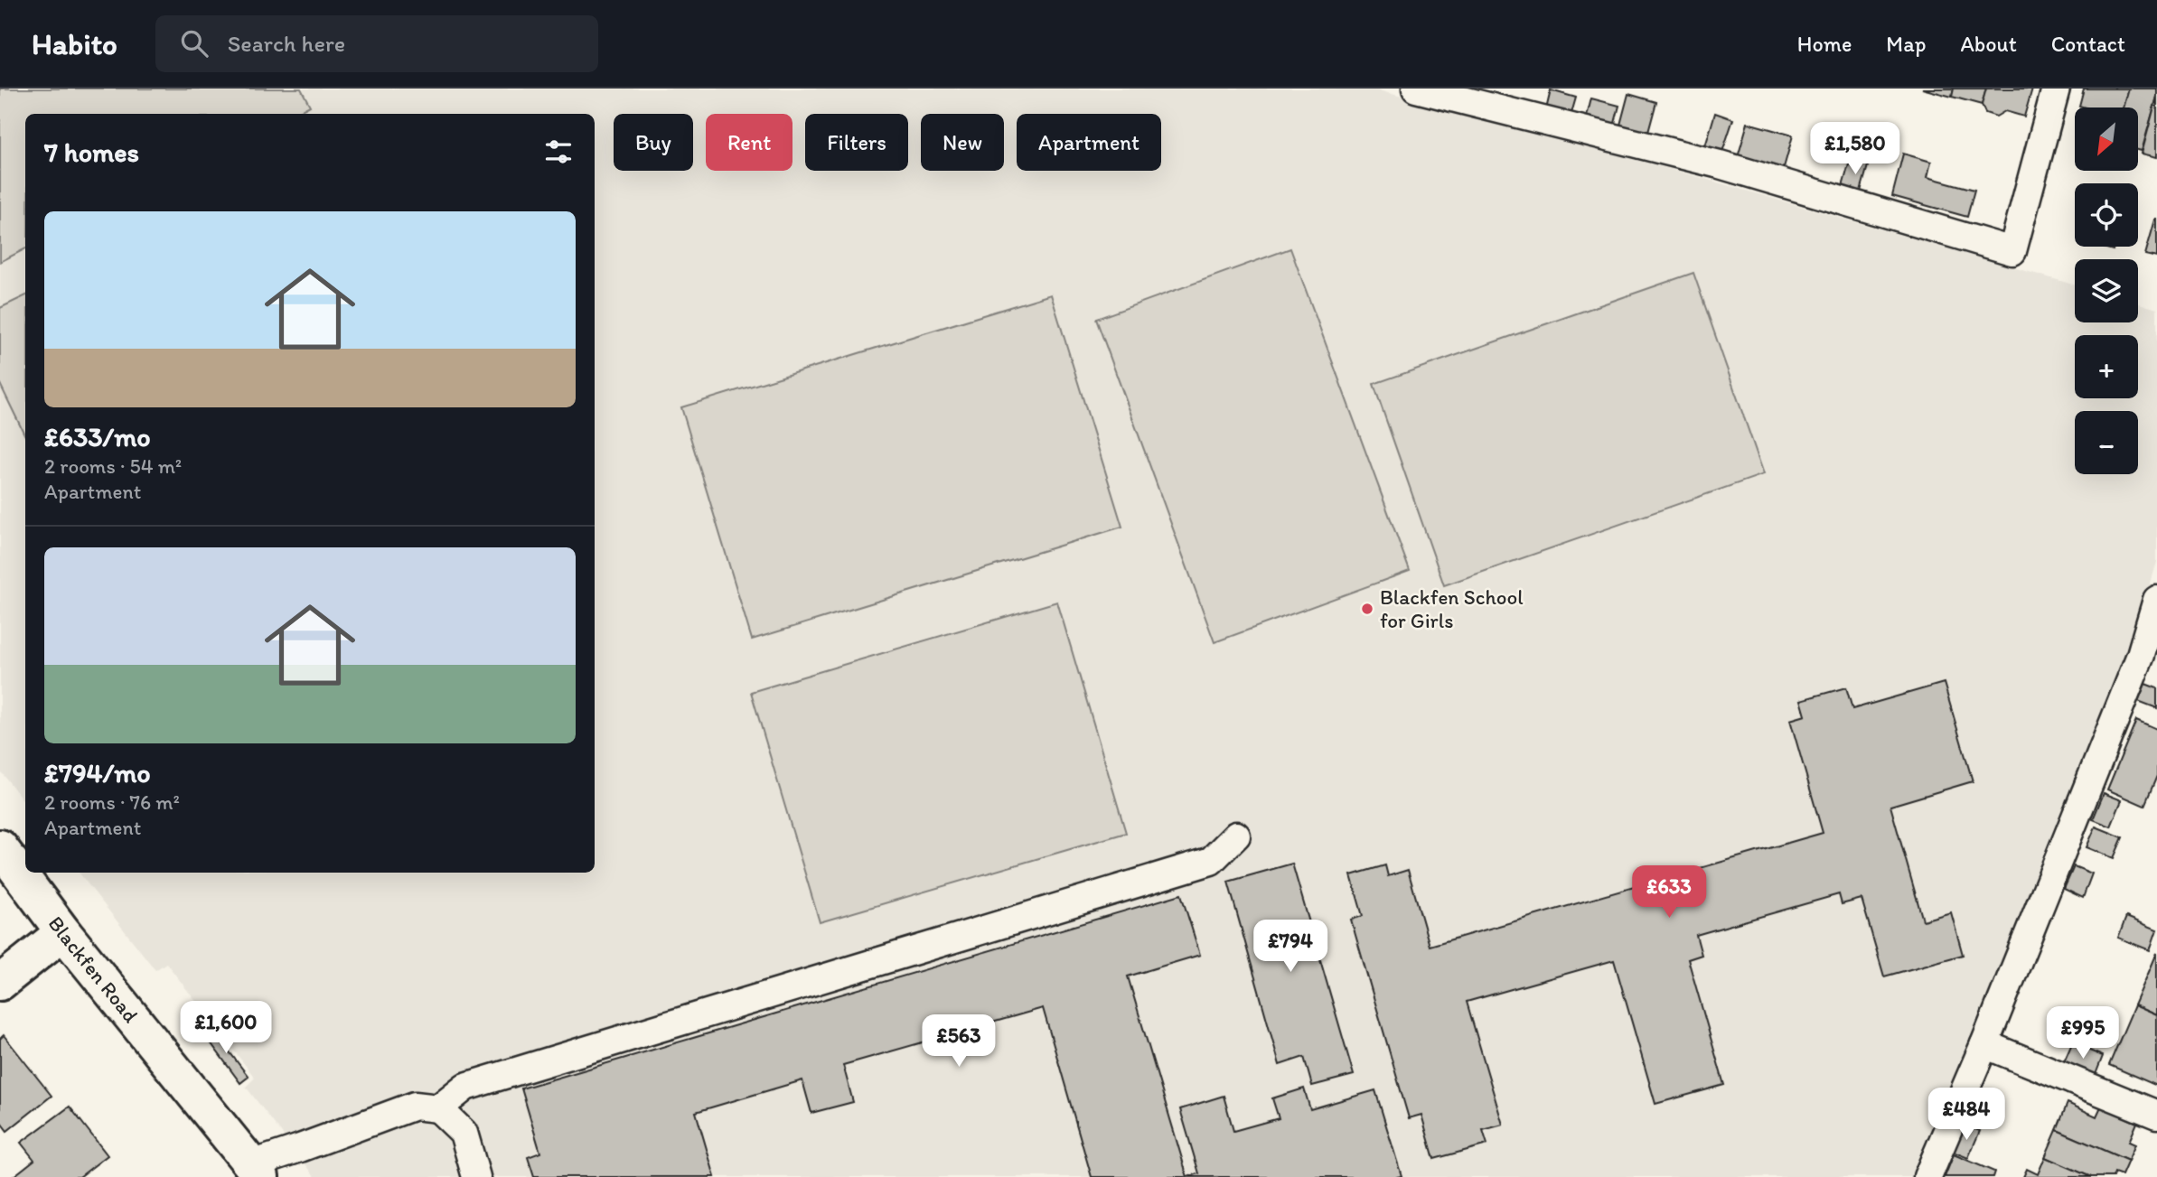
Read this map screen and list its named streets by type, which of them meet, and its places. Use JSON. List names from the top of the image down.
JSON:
{
  "streets": {
    "main road": ["Blackfen Road"]
  },
  "places": ["Blackfen School for Girls"],
  "north": "bottom left",
  "page": {
    "header": "Habito",
    "search": "Search here",
    "nav": [
      "Home",
      "Map",
      "About",
      "Contact"
    ],
    "map_buttons": ["+", "−"],
    "chip": [
      "Buy",
      "Rent",
      "Filters",
      "New",
      "Apartment"
    ],
    "heading": "7 homes",
    "price": [
      "£1,580",
      "£633",
      "£794",
      "£1,600",
      "£995",
      "£563",
      "£484"
    ],
    "list": [
      {
        "name": "£633/mo",
        "note": "2 rooms · 54 m² · Apartment"
      },
      {
        "name": "£794/mo",
        "note": "2 rooms · 76 m² · Apartment"
      }
    ]
  }
}
